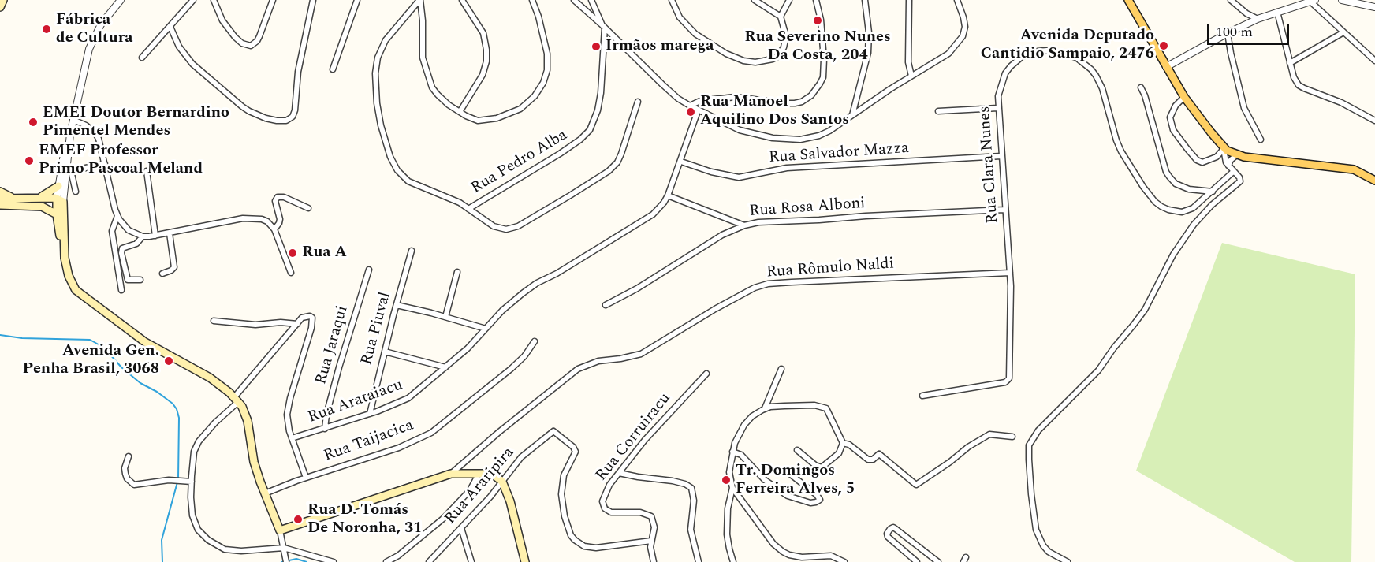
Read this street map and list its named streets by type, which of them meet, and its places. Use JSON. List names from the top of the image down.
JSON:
{
  "streets": {
    "street": [
      "Rua Salvador Mazza",
      "Rua Pedro Alba",
      "Rua Clara Nunes",
      "Rua Rosa Alboni",
      "Rua Rômulo Naldi",
      "Rua Piuval",
      "Rua Jaraqui",
      "Rua Arataiacu",
      "Rua Corruiracu",
      "Rua Taijacica",
      "Rua Araripira"
    ]
  },
  "crossings": [
    ["Rua Salvador Mazza", "Rua Clara Nunes"],
    ["Rua Salvador Mazza", "Rua Arataiacu"],
    ["Rua Clara Nunes", "Rua Rosa Alboni"],
    ["Rua Clara Nunes", "Rua Rômulo Naldi"],
    ["Rua Piuval", "Rua Arataiacu"],
    ["Rua Jaraqui", "Rua Arataiacu"],
    ["Rua Corruiracu", "Rua Araripira"]
  ],
  "places": [
    "Rua Severino Nunes Da Costa, 204",
    "Fábrica de Cultura",
    "Avenida Deputado Cantidio Sampaio, 2476",
    "Irmãos marega",
    "Rua Manoel Aquilino Dos Santos",
    "EMEI Doutor Bernardino Pimentel Mendes",
    "EMEF Professor Primo Pascoal Meland",
    "Rua A",
    "Avenida Gen. Penha Brasil, 3068",
    "Tr. Domingos Ferreira Alves, 5",
    "Rua D. Tomás De Noronha, 31"
  ],
  "scale_bar": "100 m"
}
